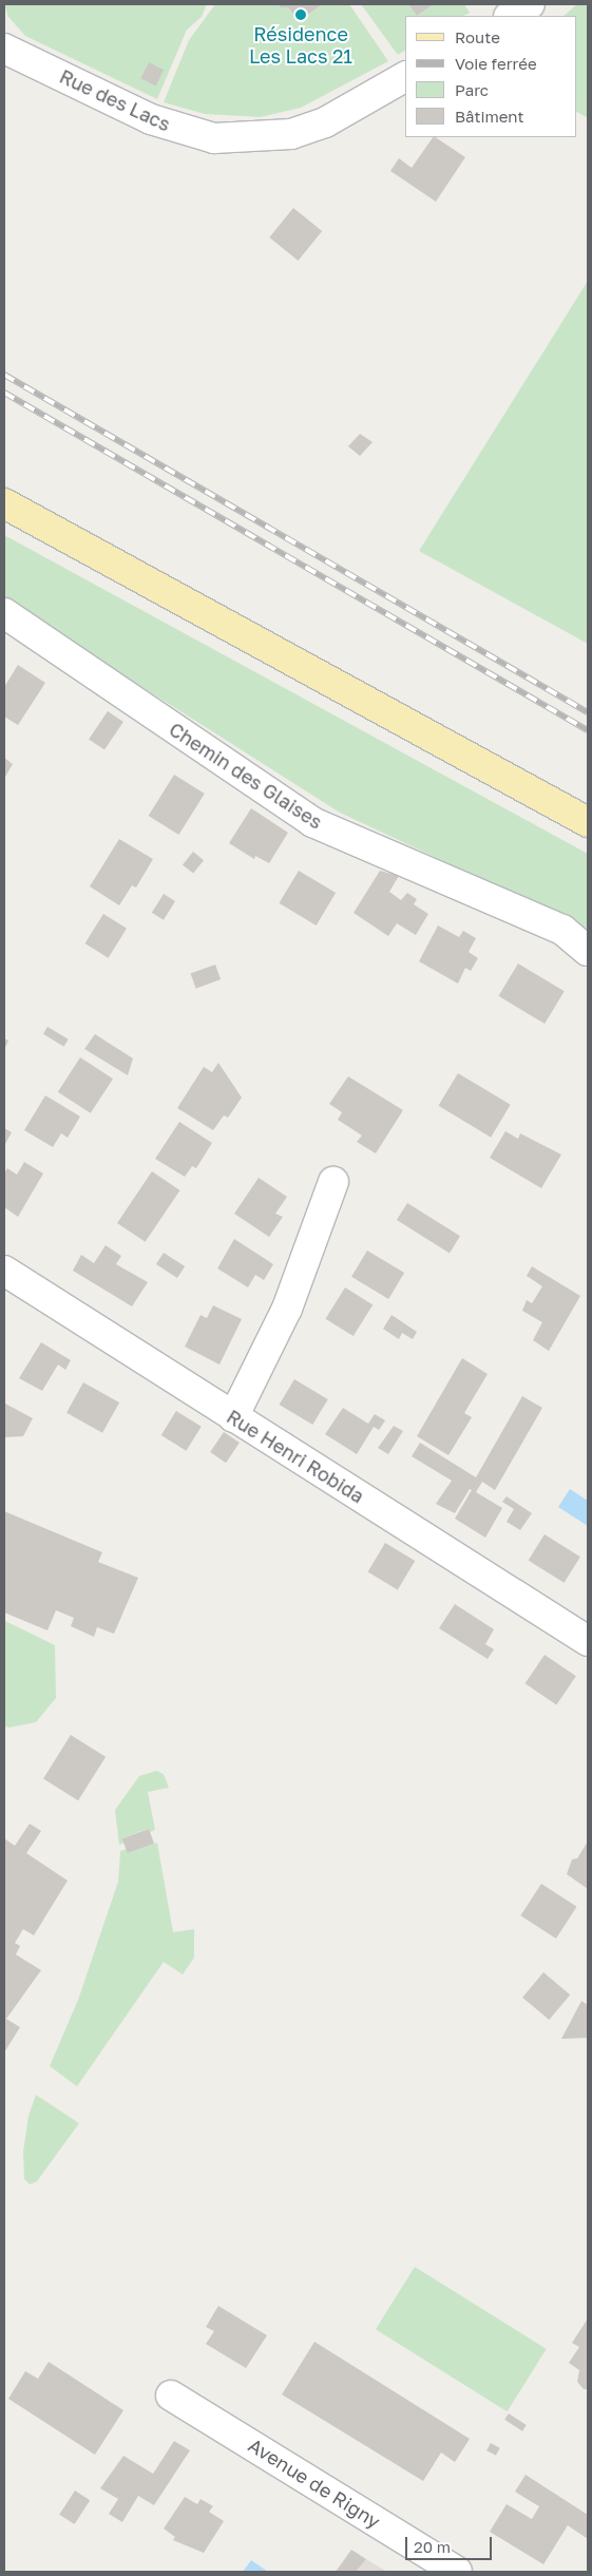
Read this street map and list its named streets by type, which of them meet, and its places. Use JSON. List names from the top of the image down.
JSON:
{
  "streets": {
    "street": [
      "Rue des Lacs",
      "Chemin des Glaises",
      "Rue Henri Robida",
      "Avenue de Rigny"
    ]
  },
  "places": ["Résidence Les Lacs 21"],
  "legend": [
    "Route",
    "Voie ferrée",
    "Parc",
    "Bâtiment"
  ],
  "scale_bar": "20 m"
}
